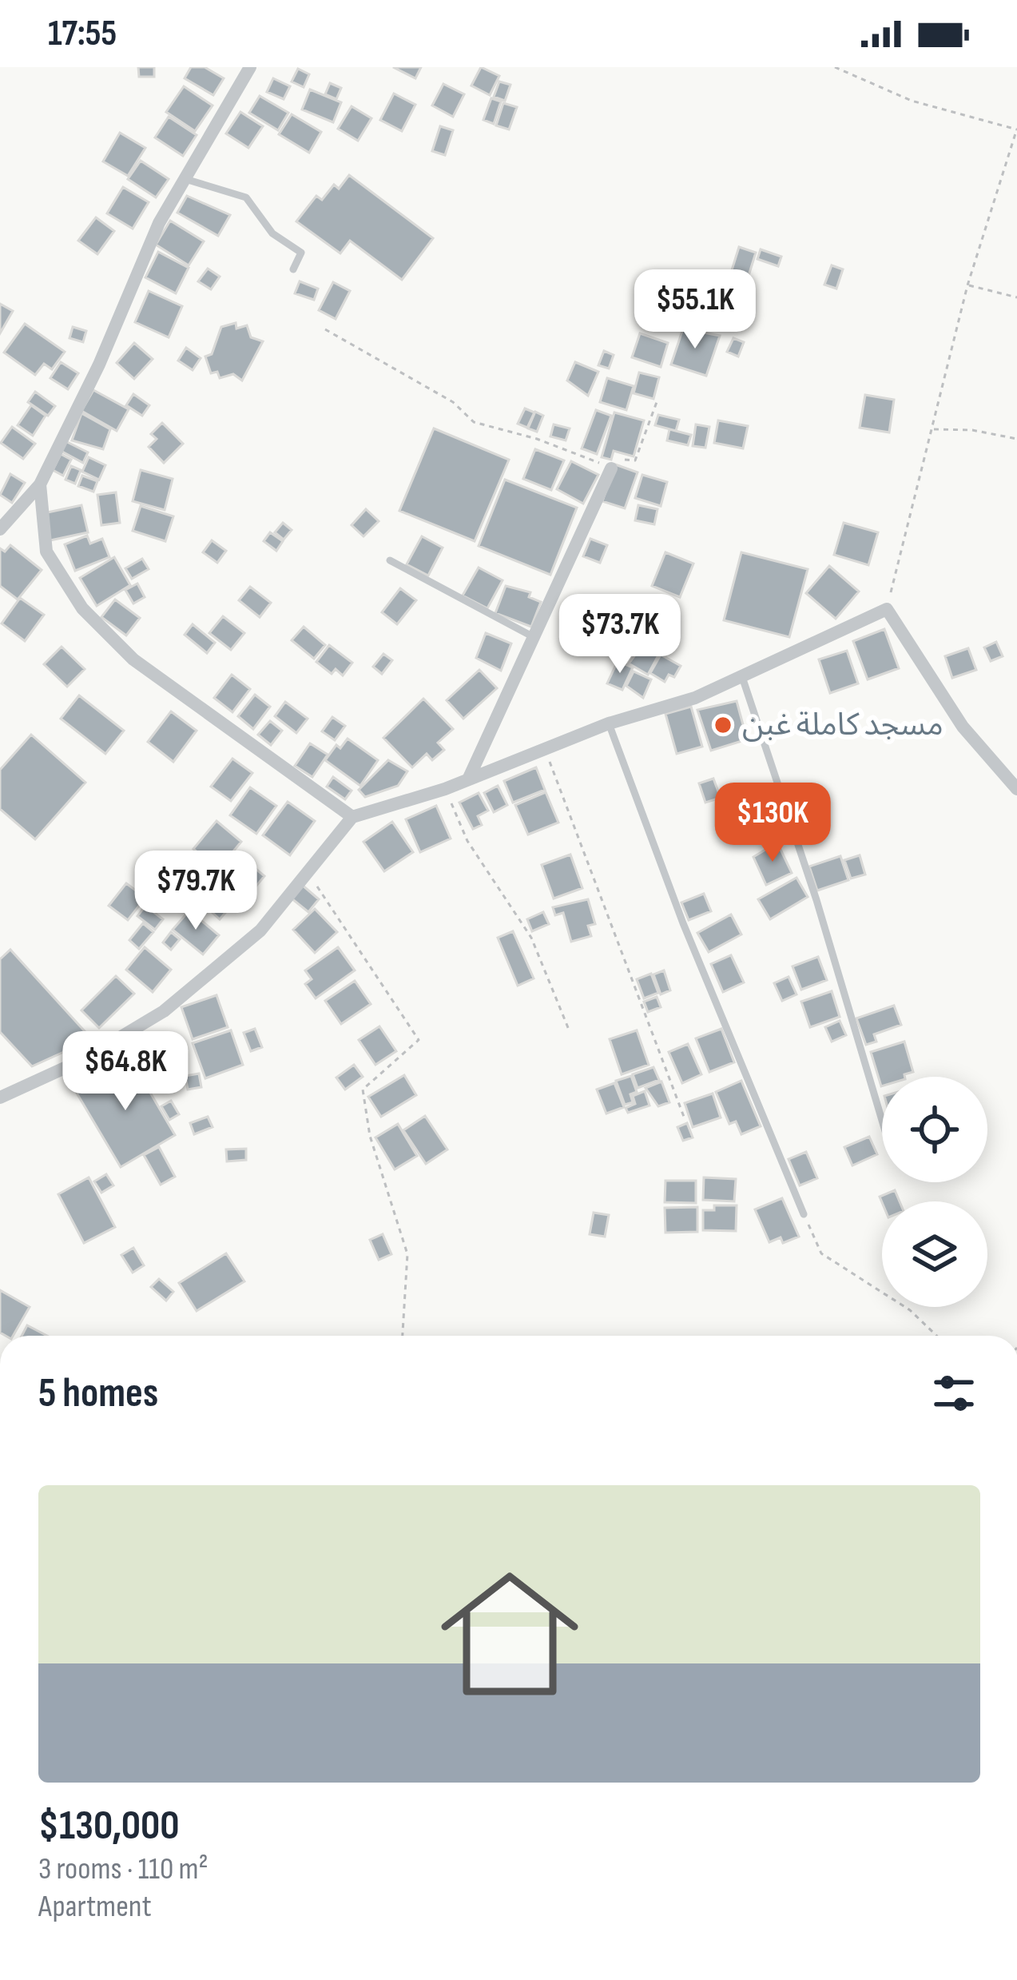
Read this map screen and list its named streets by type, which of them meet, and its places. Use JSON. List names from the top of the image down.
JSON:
{
  "places": ["مسجد كاملة غبن"],
  "page": {
    "status": "17:55",
    "price": [
      "$55.1K",
      "$73.7K",
      "$130K",
      "$79.7K",
      "$64.8K"
    ],
    "heading": "5 homes",
    "list": [
      {
        "name": "$130,000",
        "note": "3 rooms · 110 m² · Apartment"
      }
    ]
  }
}
